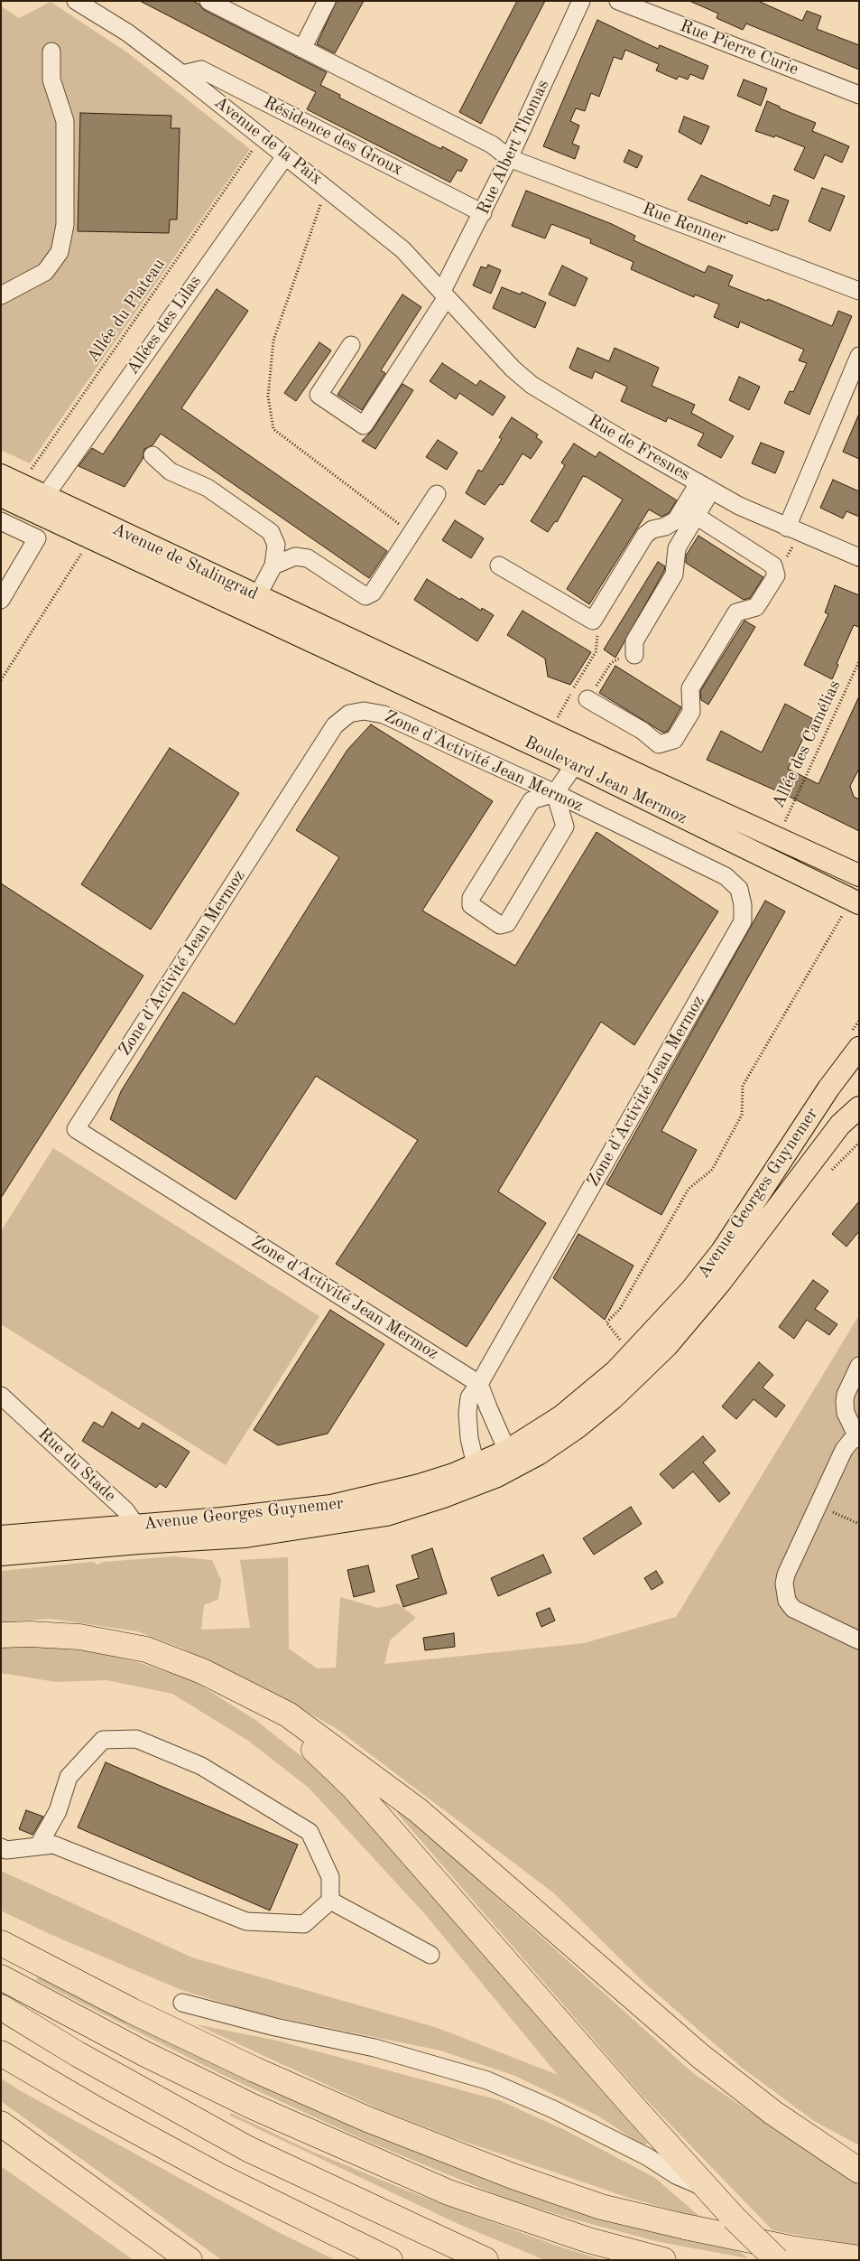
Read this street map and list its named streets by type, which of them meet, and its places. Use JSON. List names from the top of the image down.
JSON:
{
  "streets": {
    "main road": ["Avenue de Stalingrad", "Boulevard Jean Mermoz", "Avenue Georges Guynemer"],
    "street": [
      "Rue Pierre Curie",
      "Résidence des Groux",
      "Avenue de la Paix",
      "Rue Albert Thomas",
      "Rue Renner",
      "Allées des Lilas",
      "Rue de Fresnes",
      "Zone d'Activité Jean Mermoz",
      "Rue du Stade"
    ],
    "path": ["Allée du Plateau", "Allée des Camélias"]
  },
  "crossings": [
    ["Résidence des Groux", "Avenue de la Paix"],
    ["Résidence des Groux", "Rue Albert Thomas"],
    ["Avenue de la Paix", "Rue Albert Thomas"],
    ["Avenue de la Paix", "Allées des Lilas"],
    ["Avenue de la Paix", "Rue de Fresnes"],
    ["Rue Albert Thomas", "Rue Renner"],
    ["Rue Albert Thomas", "Rue de Fresnes"],
    ["Allée du Plateau", "Avenue de Stalingrad"],
    ["Allées des Lilas", "Avenue de Stalingrad"],
    ["Avenue de Stalingrad", "Boulevard Jean Mermoz"],
    ["Allée des Camélias", "Boulevard Jean Mermoz"],
    ["Zone d'Activité Jean Mermoz", "Avenue Georges Guynemer"],
    ["Avenue Georges Guynemer", "Rue du Stade"]
  ]
}
